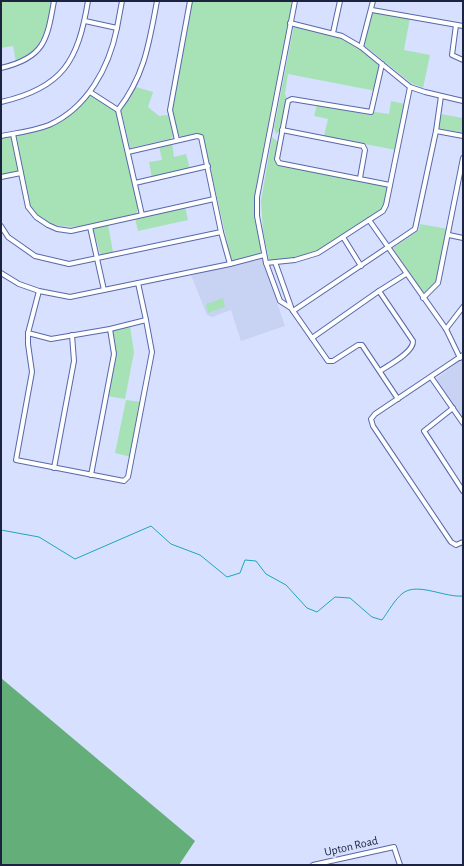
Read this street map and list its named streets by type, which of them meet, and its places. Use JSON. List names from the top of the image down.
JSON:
{
  "streets": {
    "street": ["Upton Road"]
  }
}
